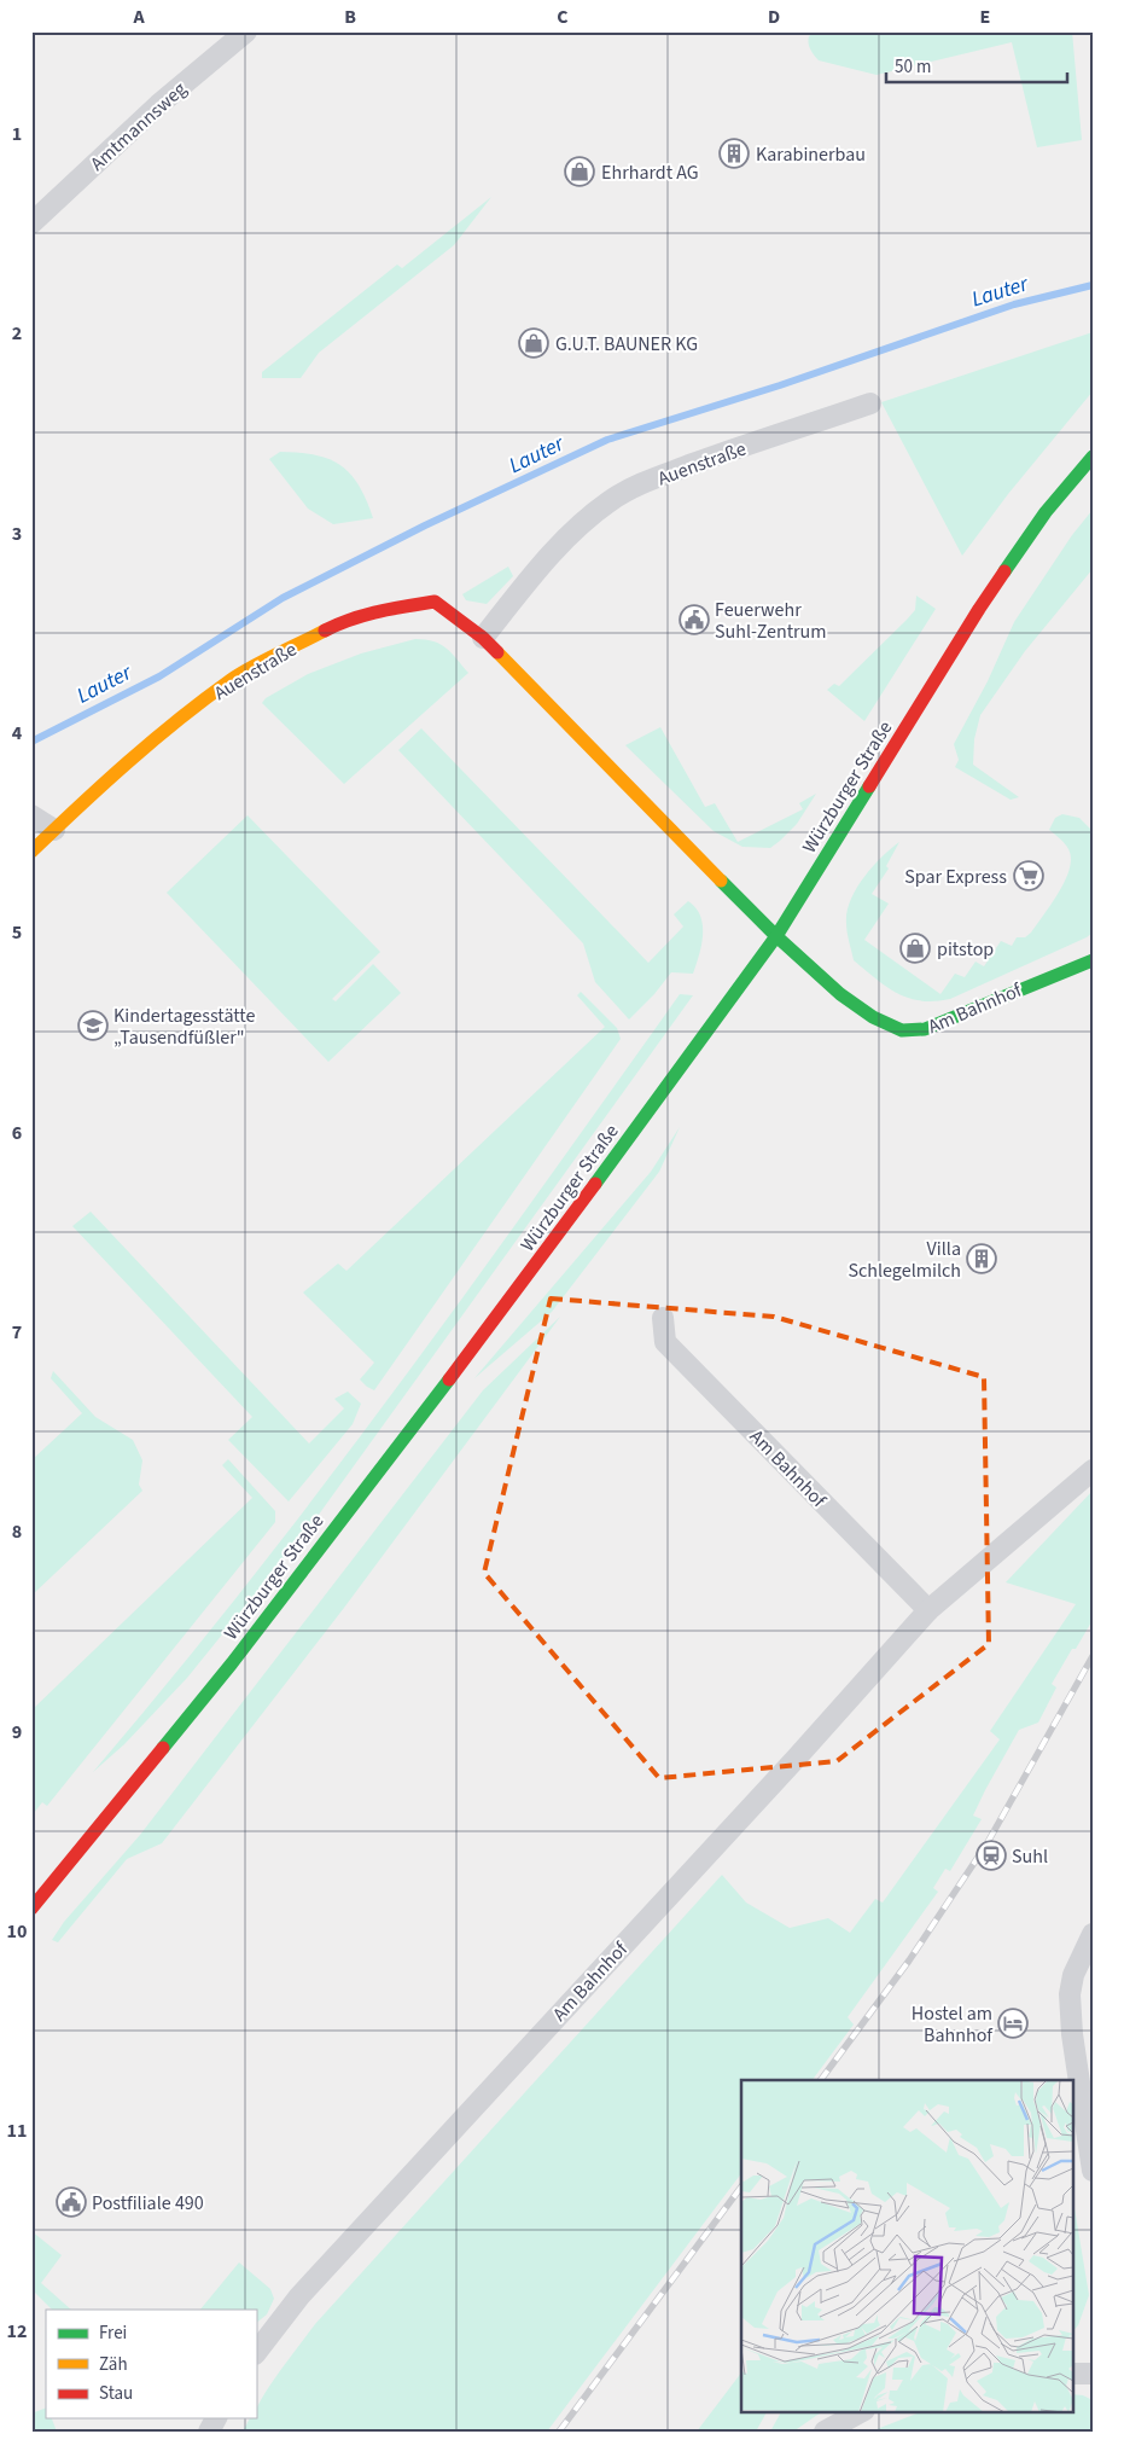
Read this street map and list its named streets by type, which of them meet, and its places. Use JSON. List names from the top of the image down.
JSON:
{
  "streets": {
    "main road": ["Auenstraße", "Würzburger Straße", "Am Bahnhof"],
    "street": ["Amtmannsweg"]
  },
  "crossings": [
    ["Auenstraße", "Würzburger Straße"],
    ["Auenstraße", "Am Bahnhof"],
    ["Würzburger Straße", "Am Bahnhof"]
  ],
  "water": ["Lauter"],
  "places": {
    "building": ["Karabinerbau", "Villa Schlegelmilch"],
    "shop": ["Ehrhardt AG", "G.U.T. BAUNER KG", "pitstop"],
    "public building": ["Feuerwehr Suhl-Zentrum", "Postfiliale 490"],
    "supermarket": ["Spar Express"],
    "school or university": ["Kindertagesstätte „Tausendfüßler\""],
    "station": ["Suhl"],
    "hotel": ["Hostel am Bahnhof"]
  },
  "legend": ["Frei", "Zäh", "Stau"],
  "scale_bar": "50 m",
  "grid": {
    "columns": [
      "A",
      "B",
      "C",
      "D",
      "E"
    ],
    "rows": [
      "1",
      "2",
      "3",
      "4",
      "5",
      "6",
      "7",
      "8",
      "9",
      "10",
      "11",
      "12"
    ]
  }
}
